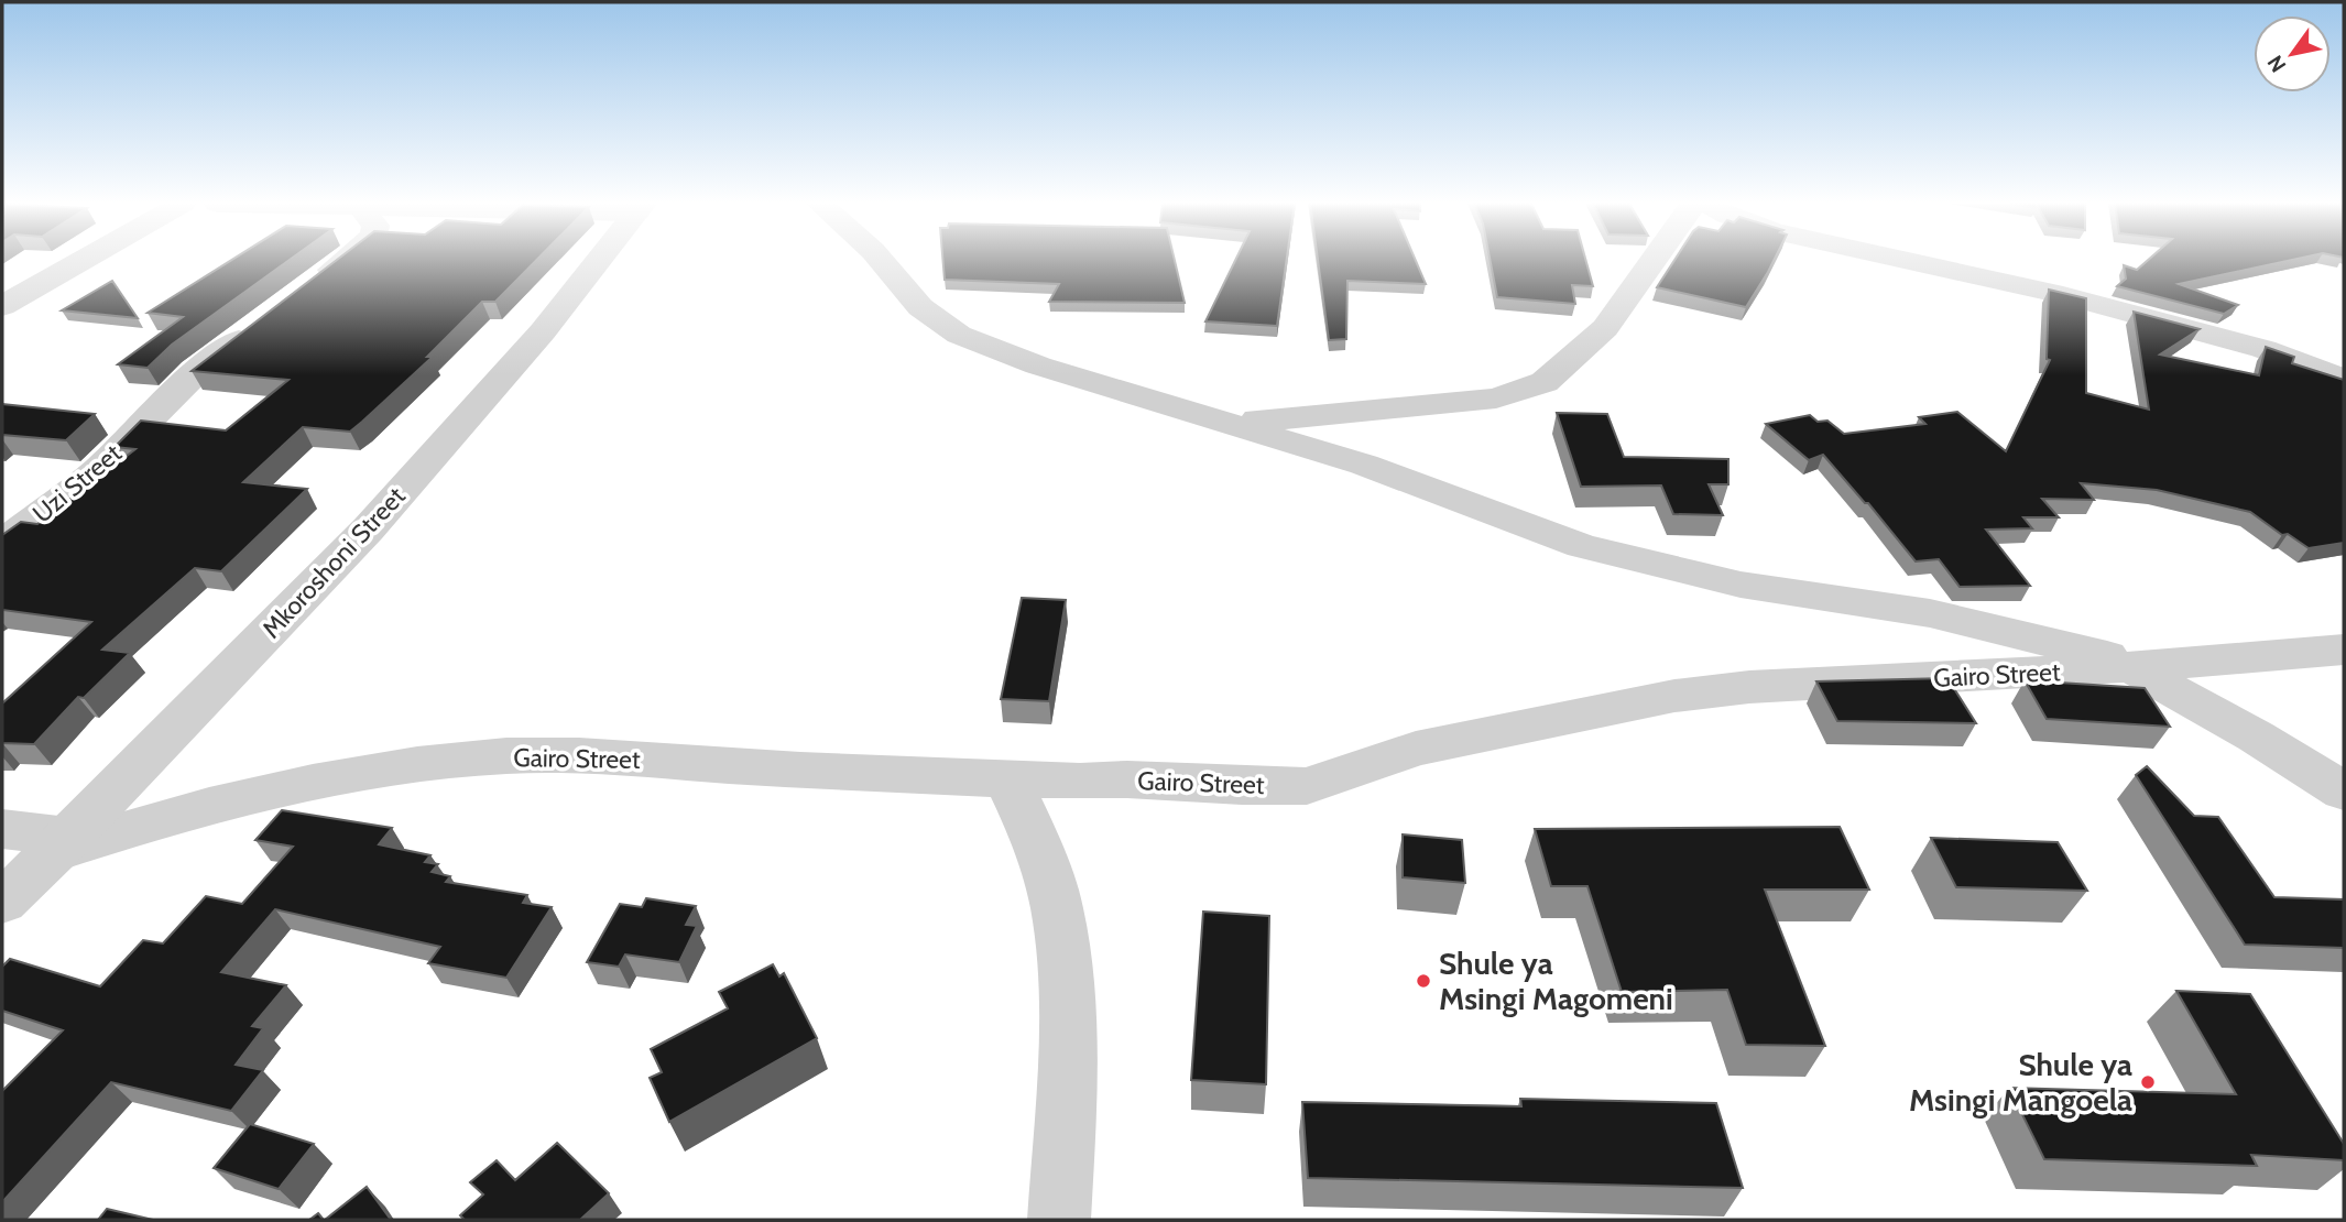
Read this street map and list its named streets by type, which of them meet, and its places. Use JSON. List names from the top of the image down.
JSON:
{
  "streets": {
    "street": ["Uzi Street", "Mkoroshoni Street", "Gairo Street"]
  },
  "crossings": [
    ["Mkoroshoni Street", "Gairo Street"]
  ],
  "places": ["Shule ya Msingi Magomeni", "Shule ya Msingi Mangoela"],
  "north": "bottom left"
}
